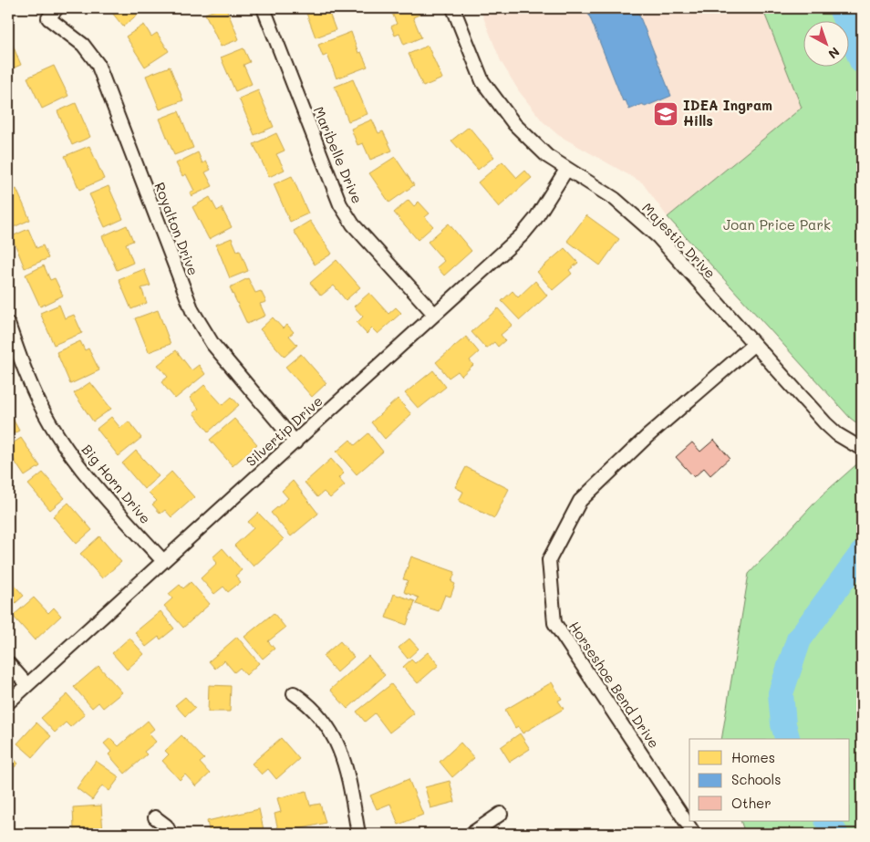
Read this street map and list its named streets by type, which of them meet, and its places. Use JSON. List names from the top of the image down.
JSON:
{
  "streets": {
    "street": [
      "Maribelle Drive",
      "Royalton Drive",
      "Majestic Drive",
      "Silvertip Drive",
      "Big Horn Drive",
      "Horseshoe Bend Drive"
    ]
  },
  "crossings": [
    ["Maribelle Drive", "Silvertip Drive"],
    ["Royalton Drive", "Silvertip Drive"],
    ["Majestic Drive", "Silvertip Drive"],
    ["Majestic Drive", "Horseshoe Bend Drive"],
    ["Silvertip Drive", "Big Horn Drive"]
  ],
  "parks": ["Joan Price Park"],
  "places": {
    "school or university": ["IDEA Ingram Hills"]
  },
  "legend": ["Homes", "Schools", "Other"],
  "north": "bottom right"
}
